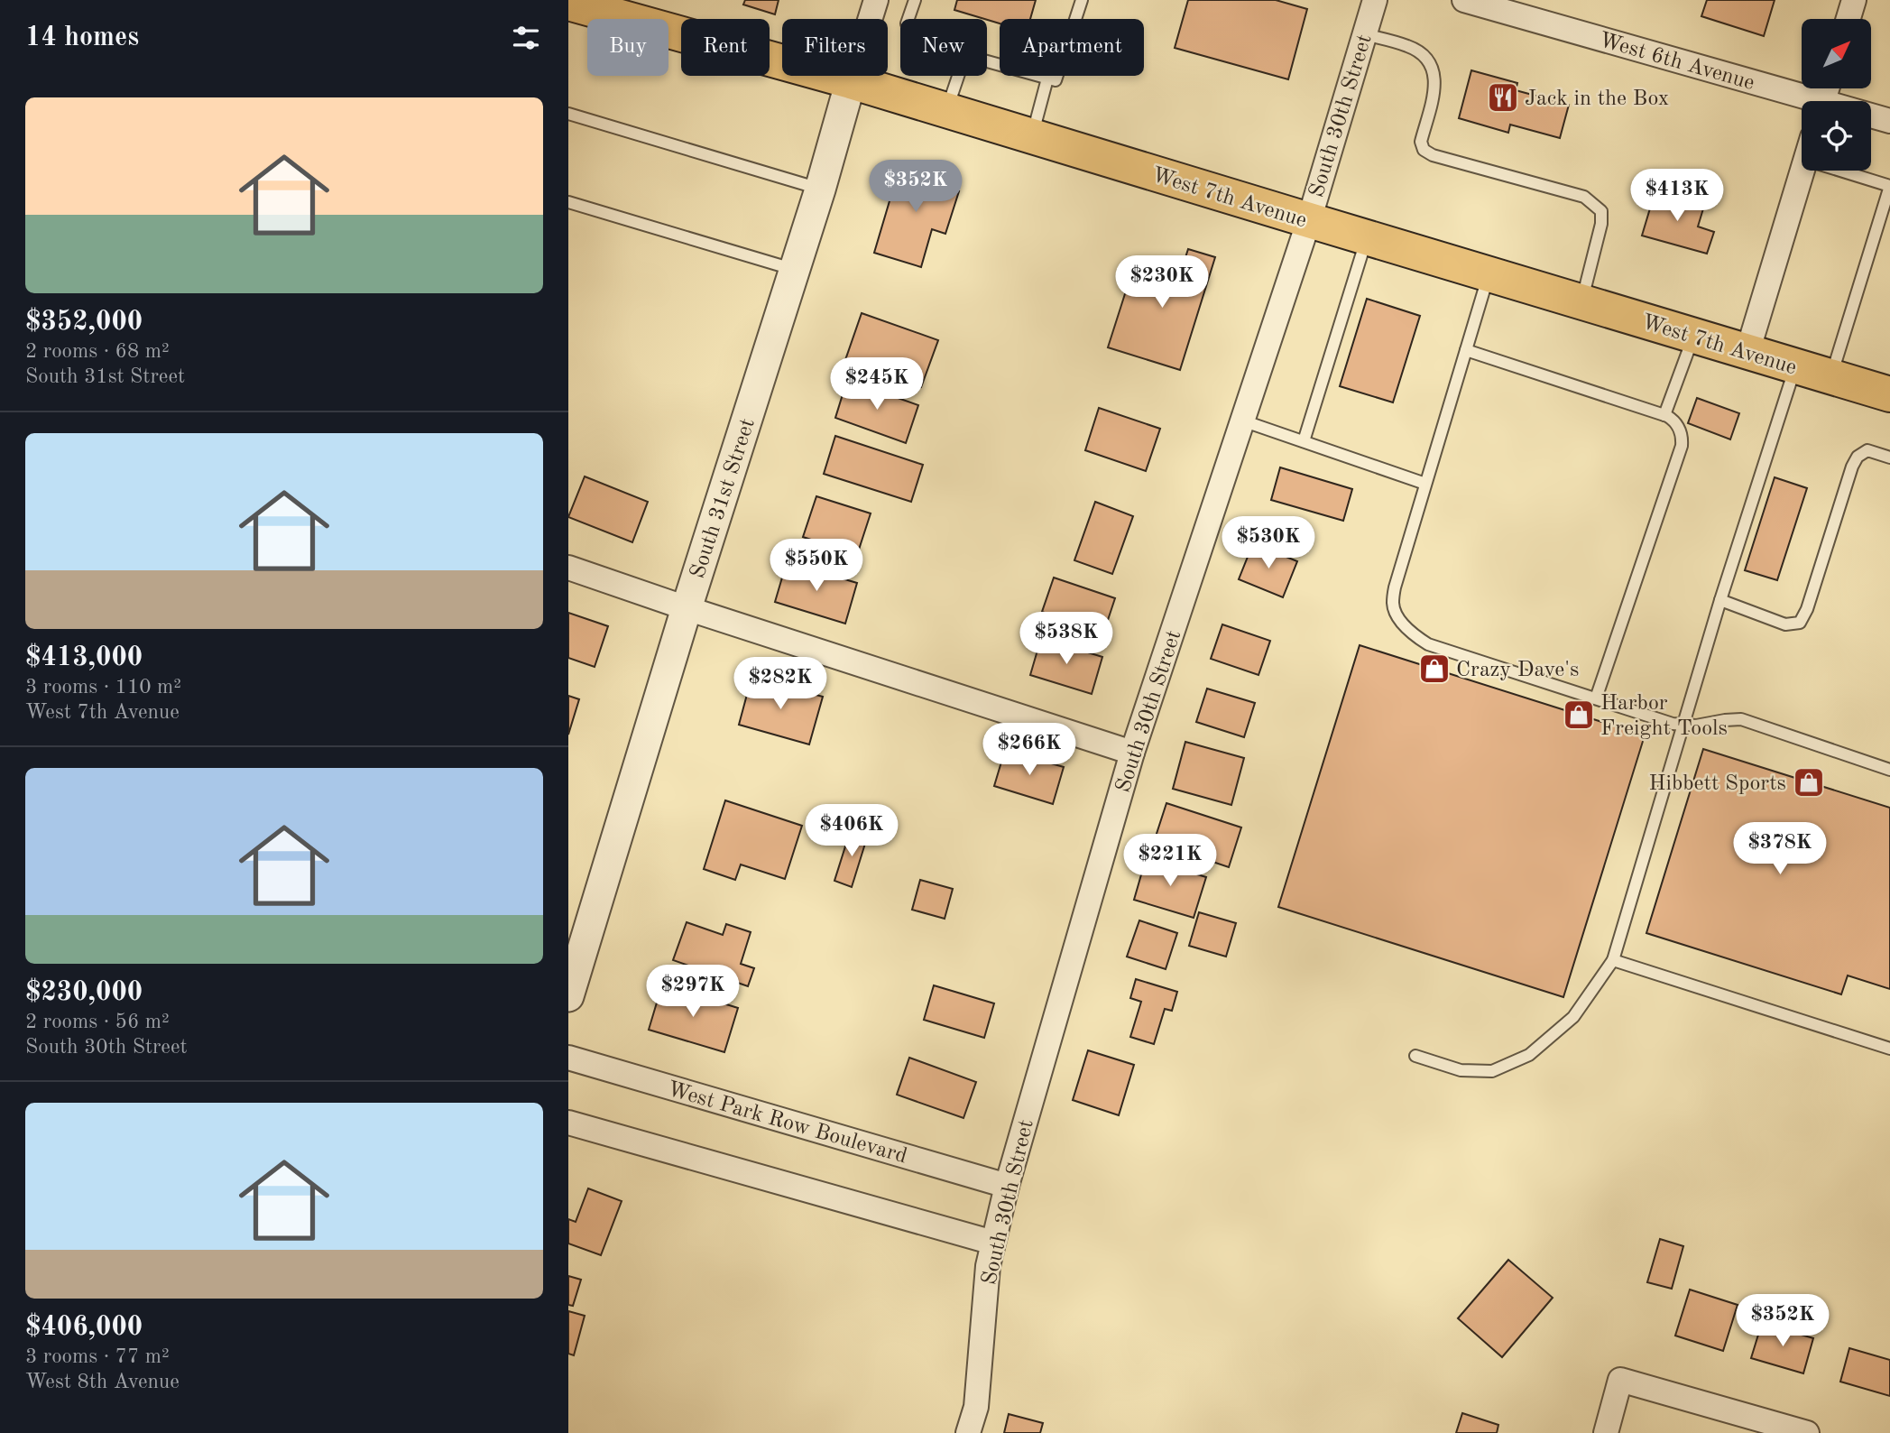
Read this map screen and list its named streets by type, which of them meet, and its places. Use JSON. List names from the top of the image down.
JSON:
{
  "streets": {
    "main road": ["West 7th Avenue"],
    "street": [
      "West 6th Avenue",
      "South 30th Street",
      "South 31st Street",
      "West Park Row Boulevard"
    ]
  },
  "crossings": [
    ["South 30th Street", "West 7th Avenue"],
    ["South 30th Street", "West Park Row Boulevard"],
    ["West 7th Avenue", "South 31st Street"]
  ],
  "places": {
    "restaurant": ["Jack in the Box"],
    "shop": ["Crazy Dave's", "Harbor Freight Tools", "Hibbett Sports"]
  },
  "north": "top right",
  "page": {
    "heading": "14 homes",
    "chip": [
      "Buy",
      "Rent",
      "Filters",
      "New",
      "Apartment"
    ],
    "list": [
      {
        "name": "$352,000",
        "note": "2 rooms · 68 m² · South 31st Street"
      },
      {
        "name": "$413,000",
        "note": "3 rooms · 110 m² · West 7th Avenue"
      },
      {
        "name": "$230,000",
        "note": "2 rooms · 56 m² · South 30th Street"
      },
      {
        "name": "$406,000",
        "note": "3 rooms · 77 m² · West 8th Avenue"
      }
    ],
    "price": [
      "$352K",
      "$413K",
      "$230K",
      "$245K",
      "$530K",
      "$550K",
      "$538K",
      "$282K",
      "$266K",
      "$406K",
      "$378K",
      "$221K",
      "$297K",
      "$352K"
    ]
  }
}
